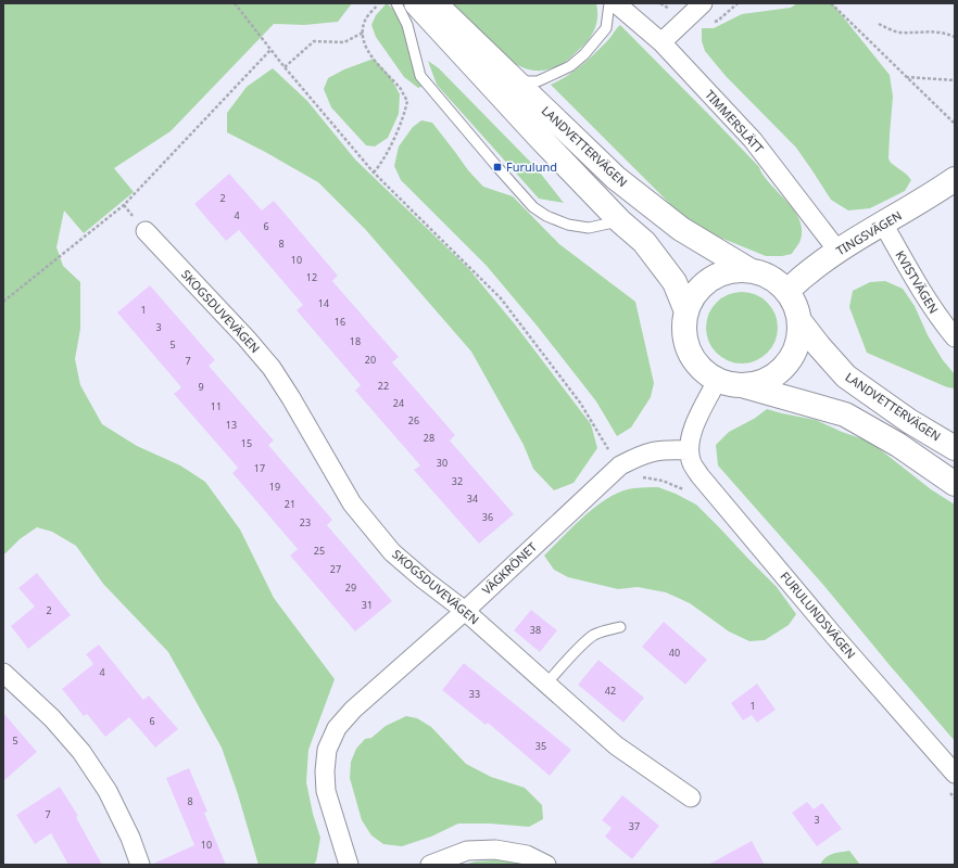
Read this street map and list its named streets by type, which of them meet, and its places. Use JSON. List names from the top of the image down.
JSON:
{
  "streets": {
    "street": [
      "TIMMERSLÄTT",
      "LANDVETTERVÄGEN",
      "TINGSVÄGEN",
      "KVISTVÄGEN",
      "SKOGSDUVEVÄGEN",
      "VÄGKRÖNET",
      "FURULUNDSVÄGEN"
    ]
  },
  "crossings": [
    ["TIMMERSLÄTT", "TINGSVÄGEN"],
    ["LANDVETTERVÄGEN", "TINGSVÄGEN"],
    ["TINGSVÄGEN", "KVISTVÄGEN"],
    ["SKOGSDUVEVÄGEN", "VÄGKRÖNET"],
    ["VÄGKRÖNET", "FURULUNDSVÄGEN"]
  ],
  "places": {
    "transit": ["Furulund"]
  },
  "house_numbers": [
    "2",
    "4",
    "6",
    "8",
    "10",
    "12",
    "14",
    "1",
    "16",
    "3",
    "18",
    "5",
    "20",
    "7",
    "22",
    "9",
    "24",
    "11",
    "26",
    "13",
    "28",
    "15",
    "30",
    "17",
    "32",
    "19",
    "34",
    "21",
    "36",
    "23",
    "25",
    "27",
    "29",
    "31",
    "2",
    "38",
    "40",
    "4",
    "42",
    "33",
    "1",
    "6",
    "5",
    "35",
    "8",
    "7",
    "3",
    "37",
    "10"
  ]
}
